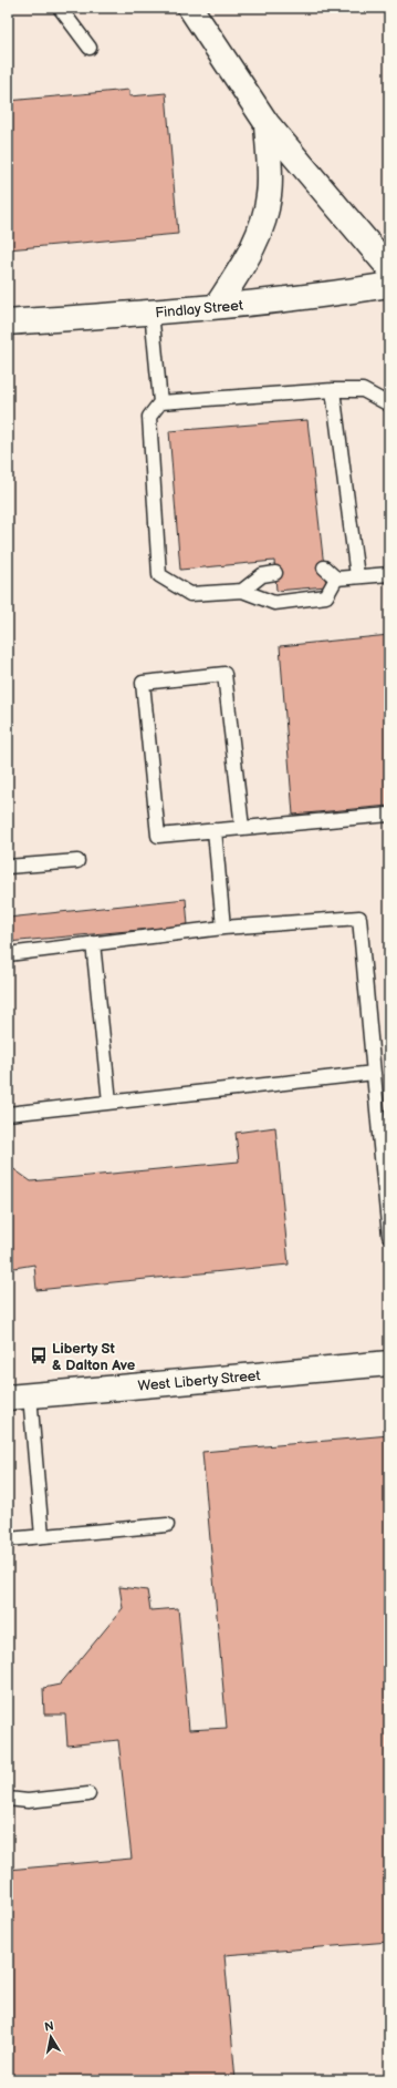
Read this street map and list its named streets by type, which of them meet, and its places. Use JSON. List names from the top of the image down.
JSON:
{
  "streets": {
    "main road": ["Findlay Street", "West Liberty Street"]
  },
  "places": {
    "bus stop": ["Liberty St & Dalton Ave"]
  },
  "north": "top"
}
